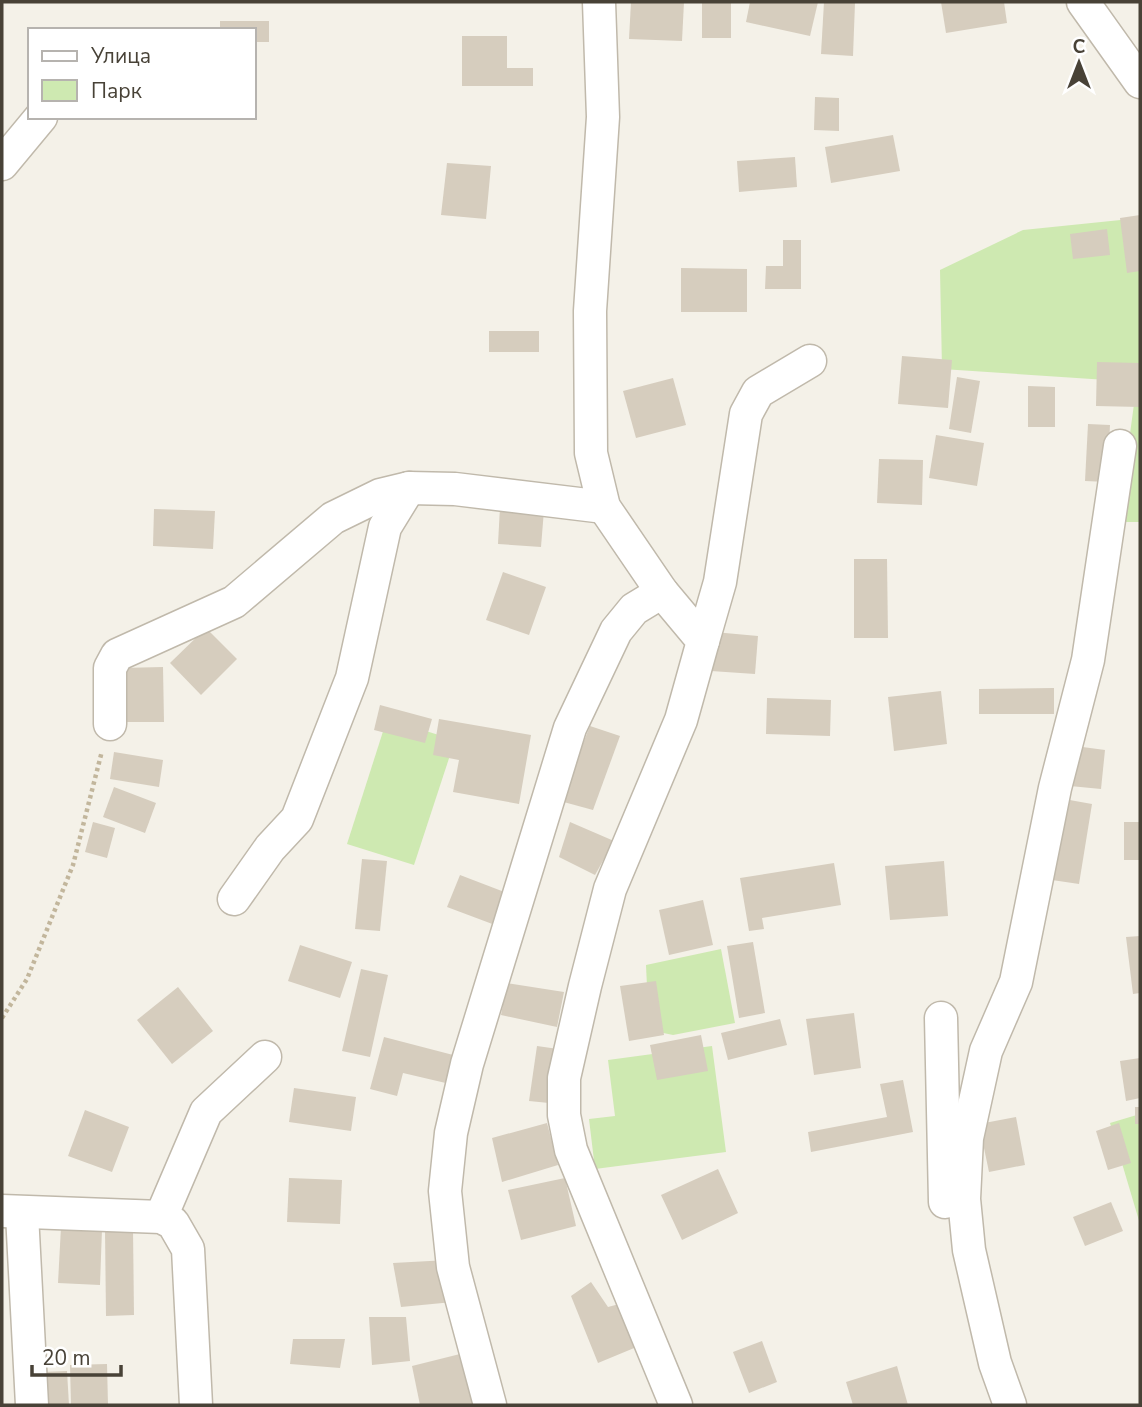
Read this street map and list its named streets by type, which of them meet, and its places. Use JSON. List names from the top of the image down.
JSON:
{
  "legend": ["Улица", "Парк"],
  "scale_bar": "20 m",
  "north": "top"
}
